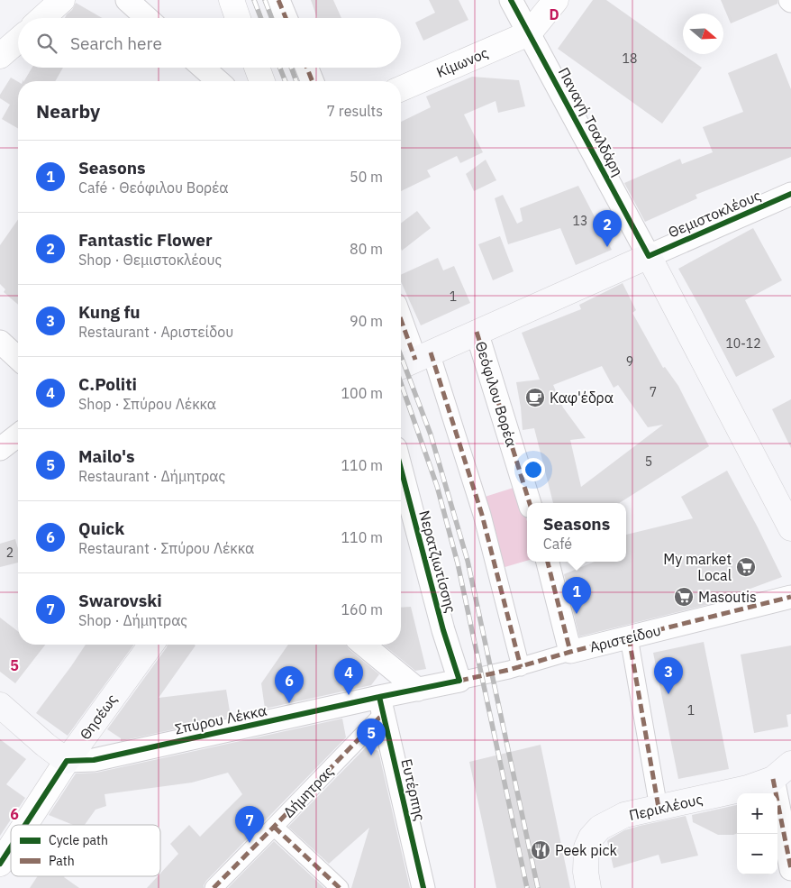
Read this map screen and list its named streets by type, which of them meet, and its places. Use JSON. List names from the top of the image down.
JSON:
{
  "streets": {
    "main road": [
      "Παναγή Τσαλδάρη",
      "Θεμιστοκλέους",
      "Θησέως",
      "Περικλέους"
    ],
    "street": [
      "Κίμωνος",
      "Θεόφιλου Βορέα",
      "Νερατζιωτίσσης",
      "Αριστείδου",
      "Σπύρου Λέκκα",
      "Ευτέρπης",
      "Δήμητρας"
    ]
  },
  "crossings": [
    ["Κίμωνος", "Παναγή Τσαλδάρη"],
    ["Παναγή Τσαλδάρη", "Θεμιστοκλέους"],
    ["Θεμιστοκλέους", "Θεόφιλου Βορέα"],
    ["Νερατζιωτίσσης", "Αριστείδου"],
    ["Νερατζιωτίσσης", "Σπύρου Λέκκα"],
    ["Αριστείδου", "Σπύρου Λέκκα"],
    ["Θησέως", "Σπύρου Λέκκα"],
    ["Σπύρου Λέκκα", "Ευτέρπης"],
    ["Σπύρου Λέκκα", "Δήμητρας"],
    ["Ευτέρπης", "Δήμητρας"]
  ],
  "places": {
    "cafe": ["Καφ'έδρα"],
    "supermarket": ["My market Local", "Masoutis"],
    "restaurant": ["Peek pick"]
  },
  "house_numbers": [
    "18",
    "13",
    "1",
    "10-12",
    "9",
    "7",
    "5",
    "2",
    "1"
  ],
  "legend": ["Cycle path", "Path"],
  "north": "right",
  "page": {
    "search": "Search here",
    "heading": ["Nearby", "7 results"],
    "list": [
      {
        "mark": "1",
        "name": "Seasons",
        "note": "Café · Θεόφιλου Βορέα",
        "value": "50 m"
      },
      {
        "mark": "2",
        "name": "Fantastic Flower",
        "note": "Shop · Θεμιστοκλέους",
        "value": "80 m"
      },
      {
        "mark": "3",
        "name": "Kung fu",
        "note": "Restaurant · Αριστείδου",
        "value": "90 m"
      },
      {
        "mark": "4",
        "name": "C.Politi",
        "note": "Shop · Σπύρου Λέκκα",
        "value": "100 m"
      },
      {
        "mark": "5",
        "name": "Mailo's",
        "note": "Restaurant · Δήμητρας",
        "value": "110 m"
      },
      {
        "mark": "6",
        "name": "Quick",
        "note": "Restaurant · Σπύρου Λέκκα",
        "value": "110 m"
      },
      {
        "mark": "7",
        "name": "Swarovski",
        "note": "Shop · Δήμητρας",
        "value": "160 m"
      }
    ],
    "pins": [
      "2",
      "1",
      "3",
      "4",
      "6",
      "5",
      "7"
    ],
    "popup": ["Seasons", "Café"],
    "map_buttons": ["+", "−"]
  },
  "grid": {
    "columns": ["D"],
    "rows": ["5", "6"]
  }
}
